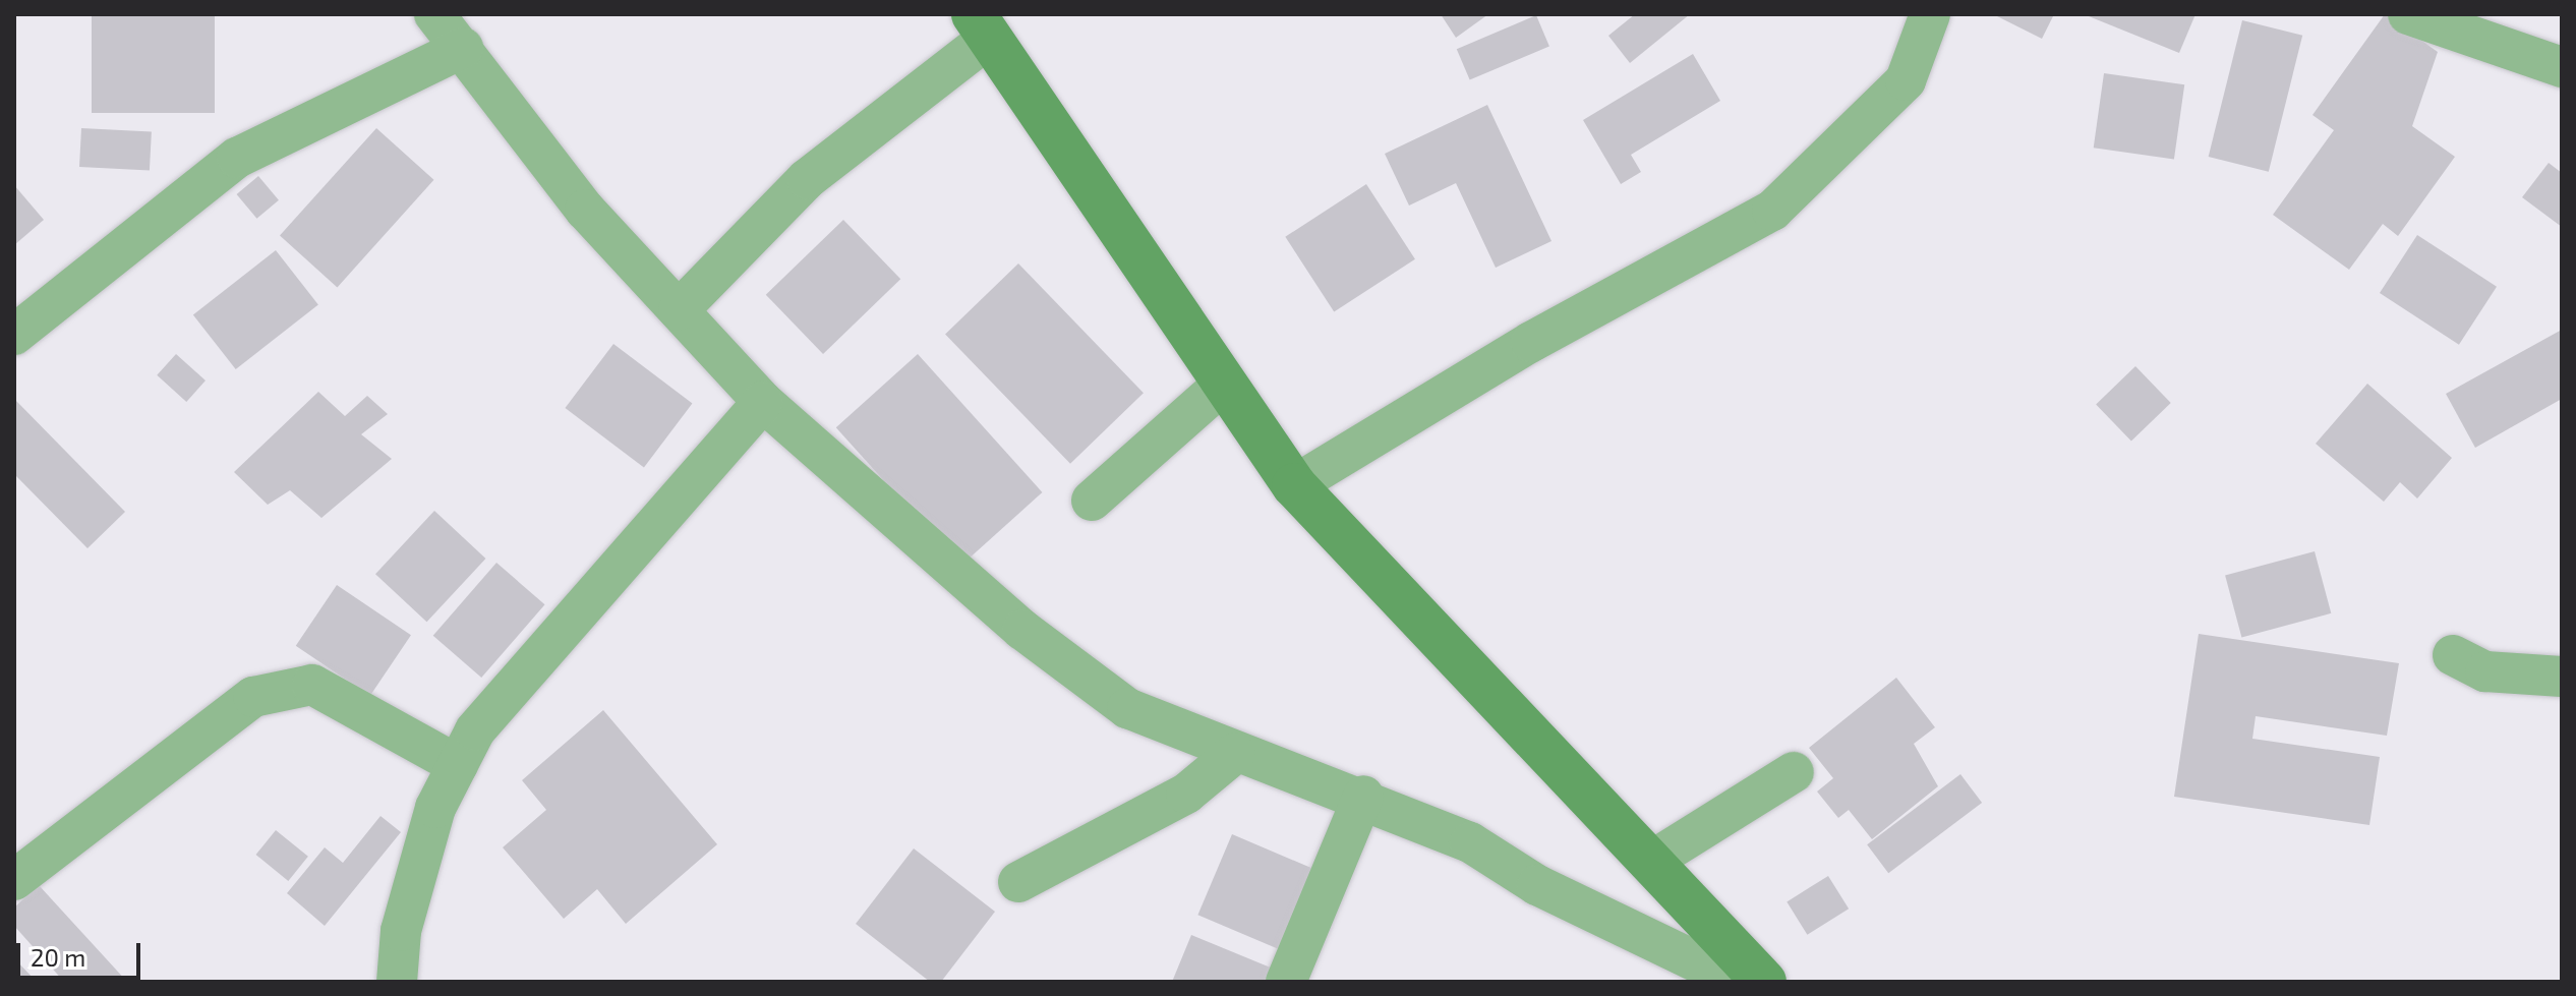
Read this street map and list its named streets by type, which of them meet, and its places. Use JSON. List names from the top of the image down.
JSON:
{
  "scale_bar": "20 m"
}
